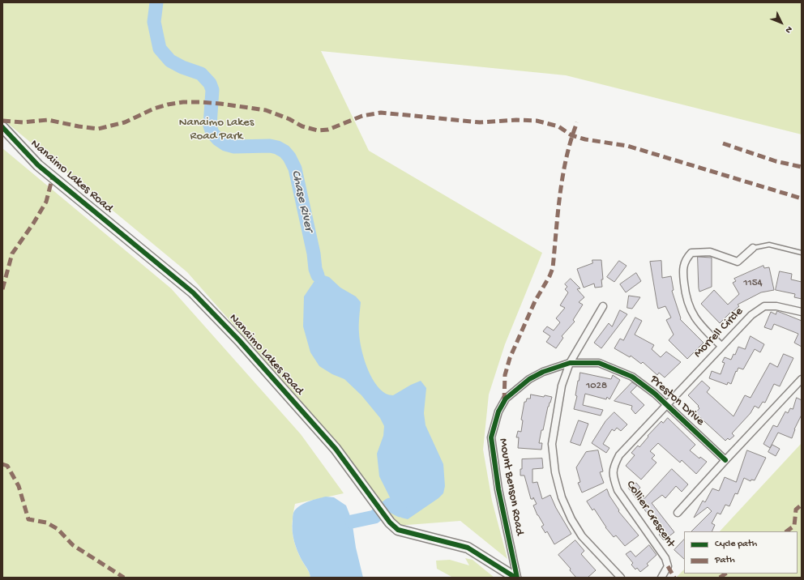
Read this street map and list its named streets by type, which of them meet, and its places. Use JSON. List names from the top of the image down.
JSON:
{
  "streets": {
    "street": [
      "Nanaimo Lakes Road",
      "Morrell Circle",
      "Preston Drive",
      "Mount Benson Road",
      "Collier Crescent"
    ]
  },
  "crossings": [
    ["Nanaimo Lakes Road", "Mount Benson Road"],
    ["Morrell Circle", "Preston Drive"],
    ["Morrell Circle", "Collier Crescent"],
    ["Preston Drive", "Mount Benson Road"],
    ["Preston Drive", "Collier Crescent"]
  ],
  "water": ["Chase River"],
  "parks": ["Nanaimo Lakes Road Park"],
  "house_numbers": ["1154", "1028"],
  "legend": ["Cycle path", "Path"],
  "north": "bottom right"
}
